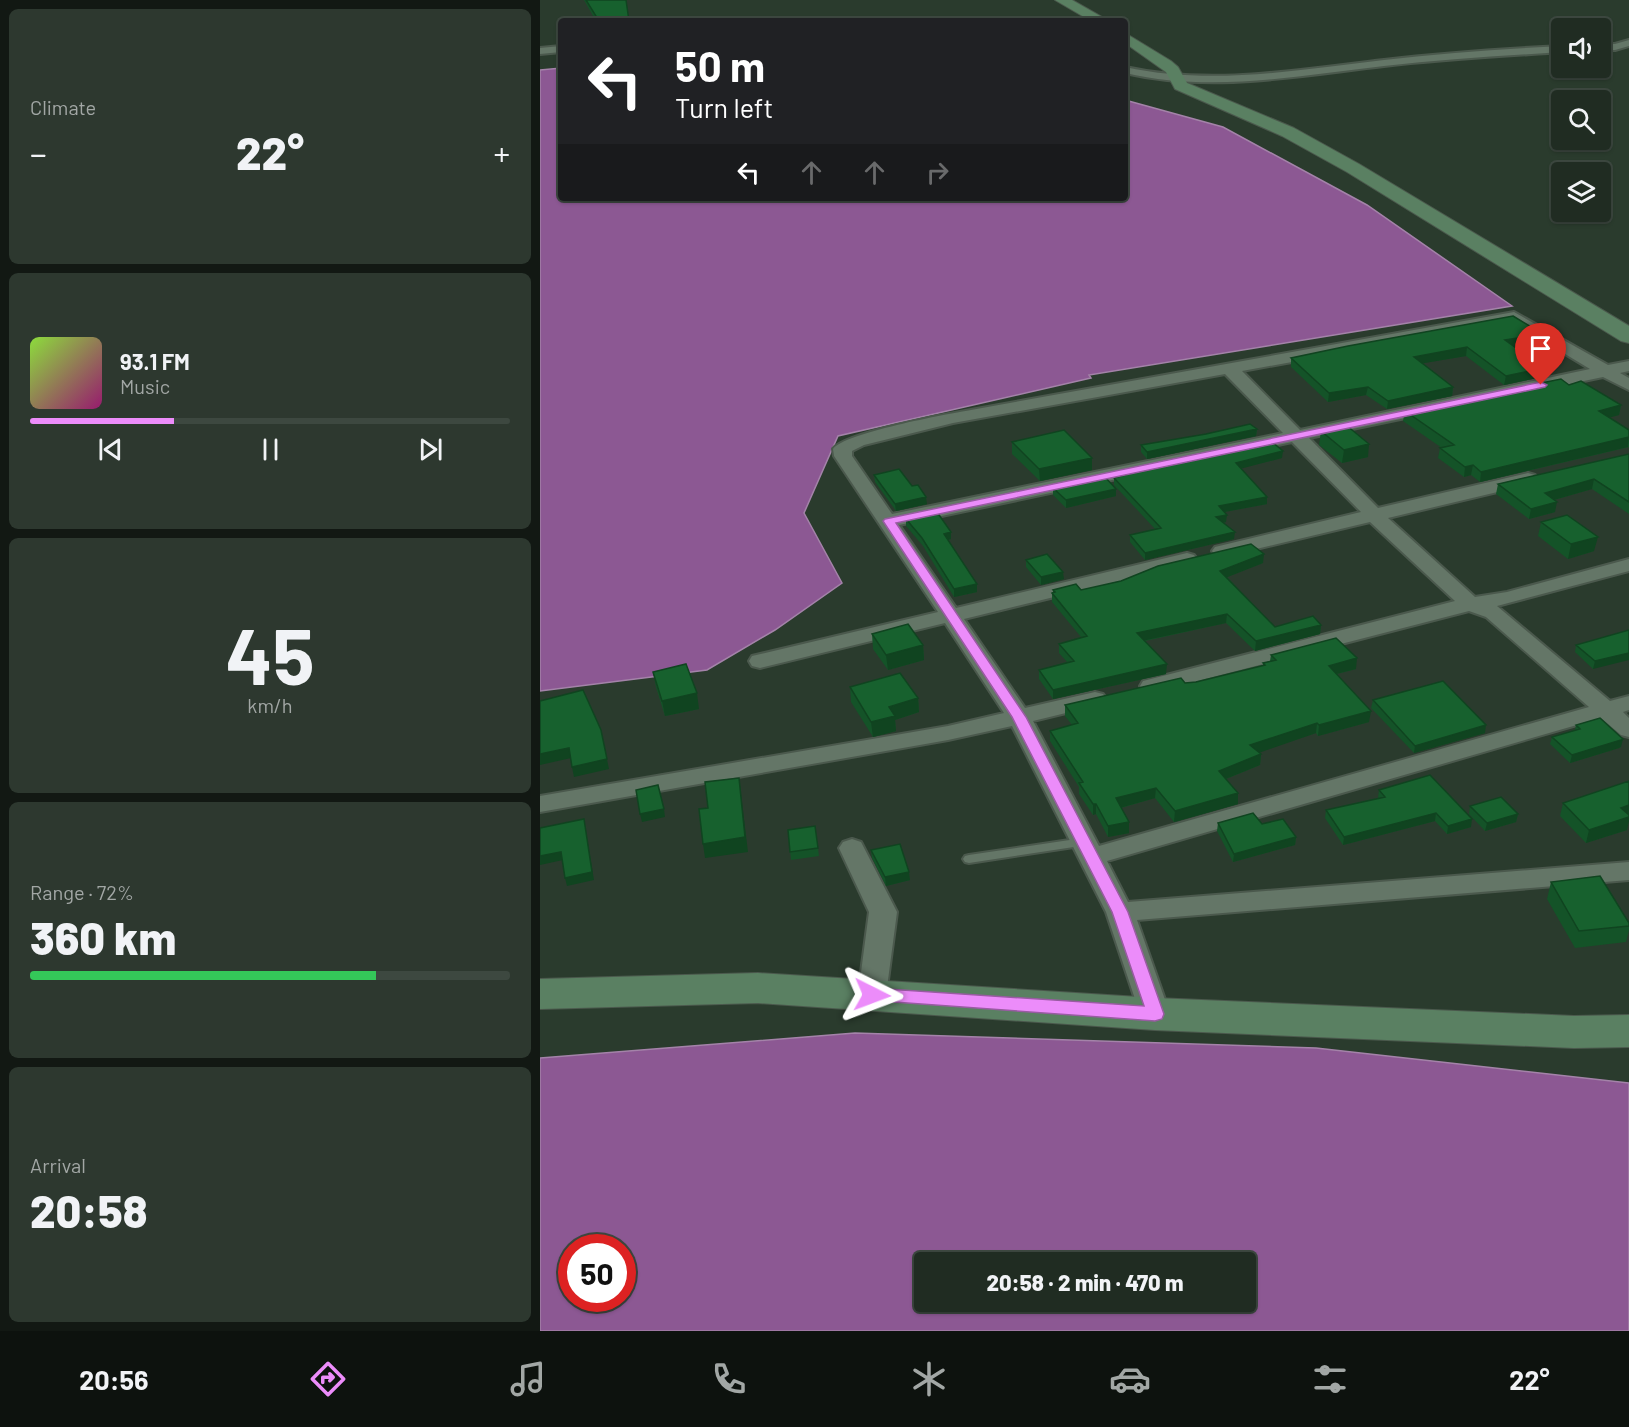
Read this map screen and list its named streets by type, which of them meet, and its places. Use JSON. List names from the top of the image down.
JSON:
{
  "page": {
    "tile": [
      "Climate",
      ["45", "km/h"],
      ["Range · 72%", "360 km"],
      ["Arrival", "20:58"]
    ],
    "turn": ["50 m", "Turn left"],
    "heat": ["−", "22°", "+"],
    "song": ["93.1 FM", "Music"],
    "limit": "50",
    "trip": "20:58 · 2 min · 470 m",
    "tabs": ["20:56", "22°"]
  }
}
